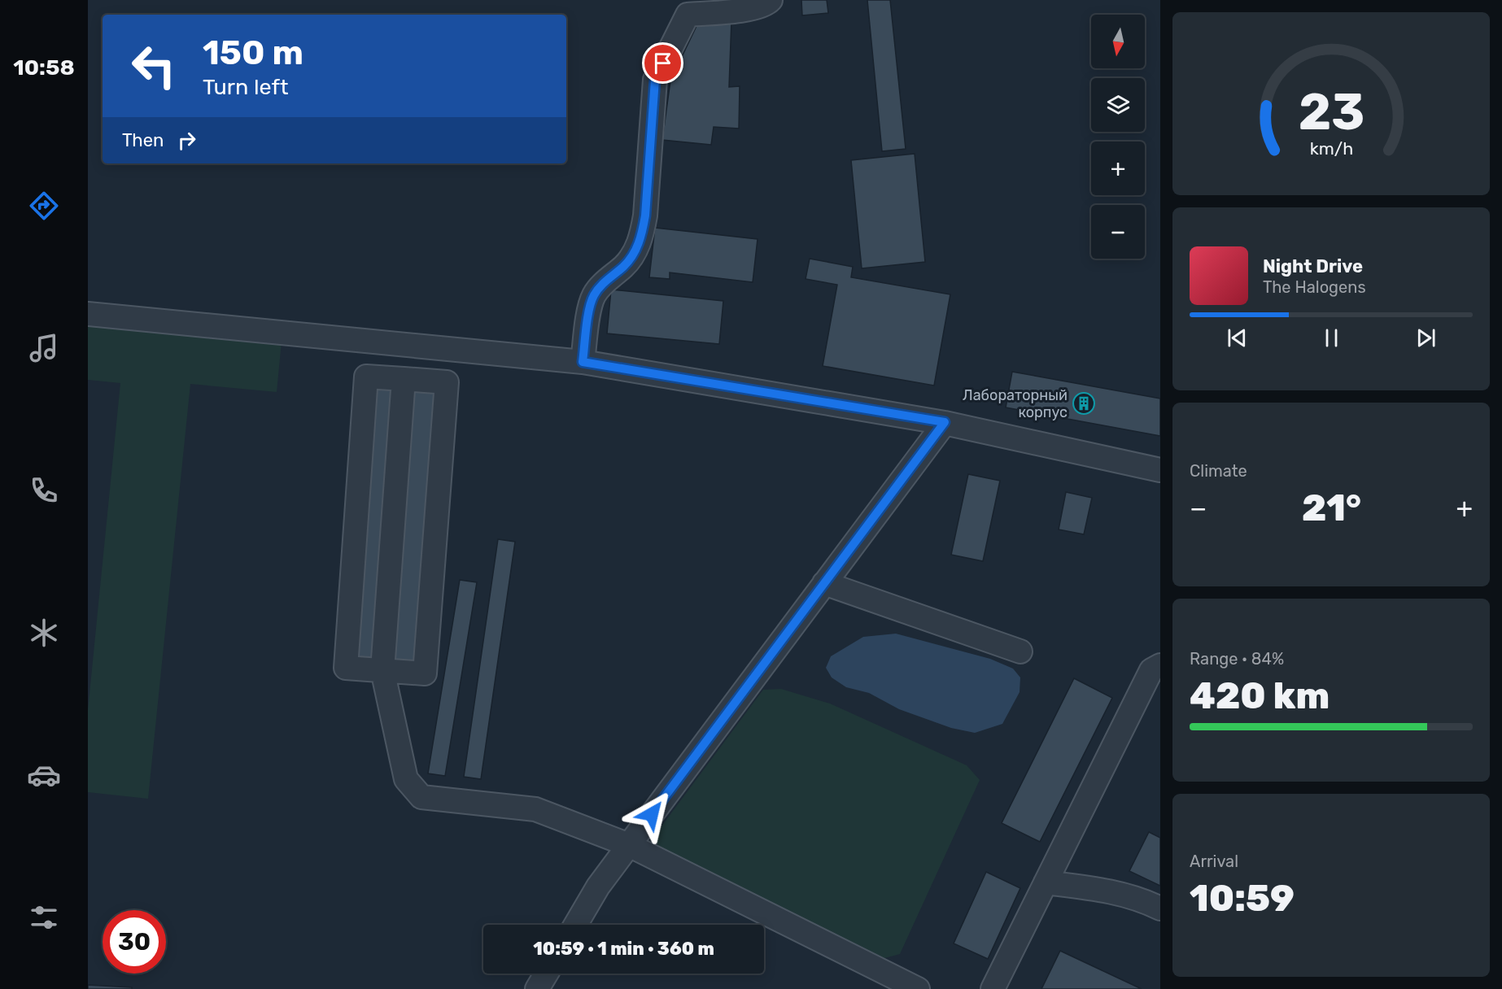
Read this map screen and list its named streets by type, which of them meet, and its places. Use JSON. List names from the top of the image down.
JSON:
{
  "places": {
    "building": ["Лабораторный корпус"]
  },
  "north": "bottom",
  "page": {
    "tabs": "10:58",
    "map_buttons": ["+", "−"],
    "turn": ["150 m", "Turn left"],
    "then": "Then",
    "song": ["Night Drive", "The Halogens"],
    "tile": [
      "Climate",
      ["Range · 84%", "420 km"],
      ["Arrival", "10:59"]
    ],
    "heat": ["−", "21°", "+"],
    "limit": "30",
    "trip": "10:59 · 1 min · 360 m",
    "gauge": ["23", "km/h"]
  }
}
